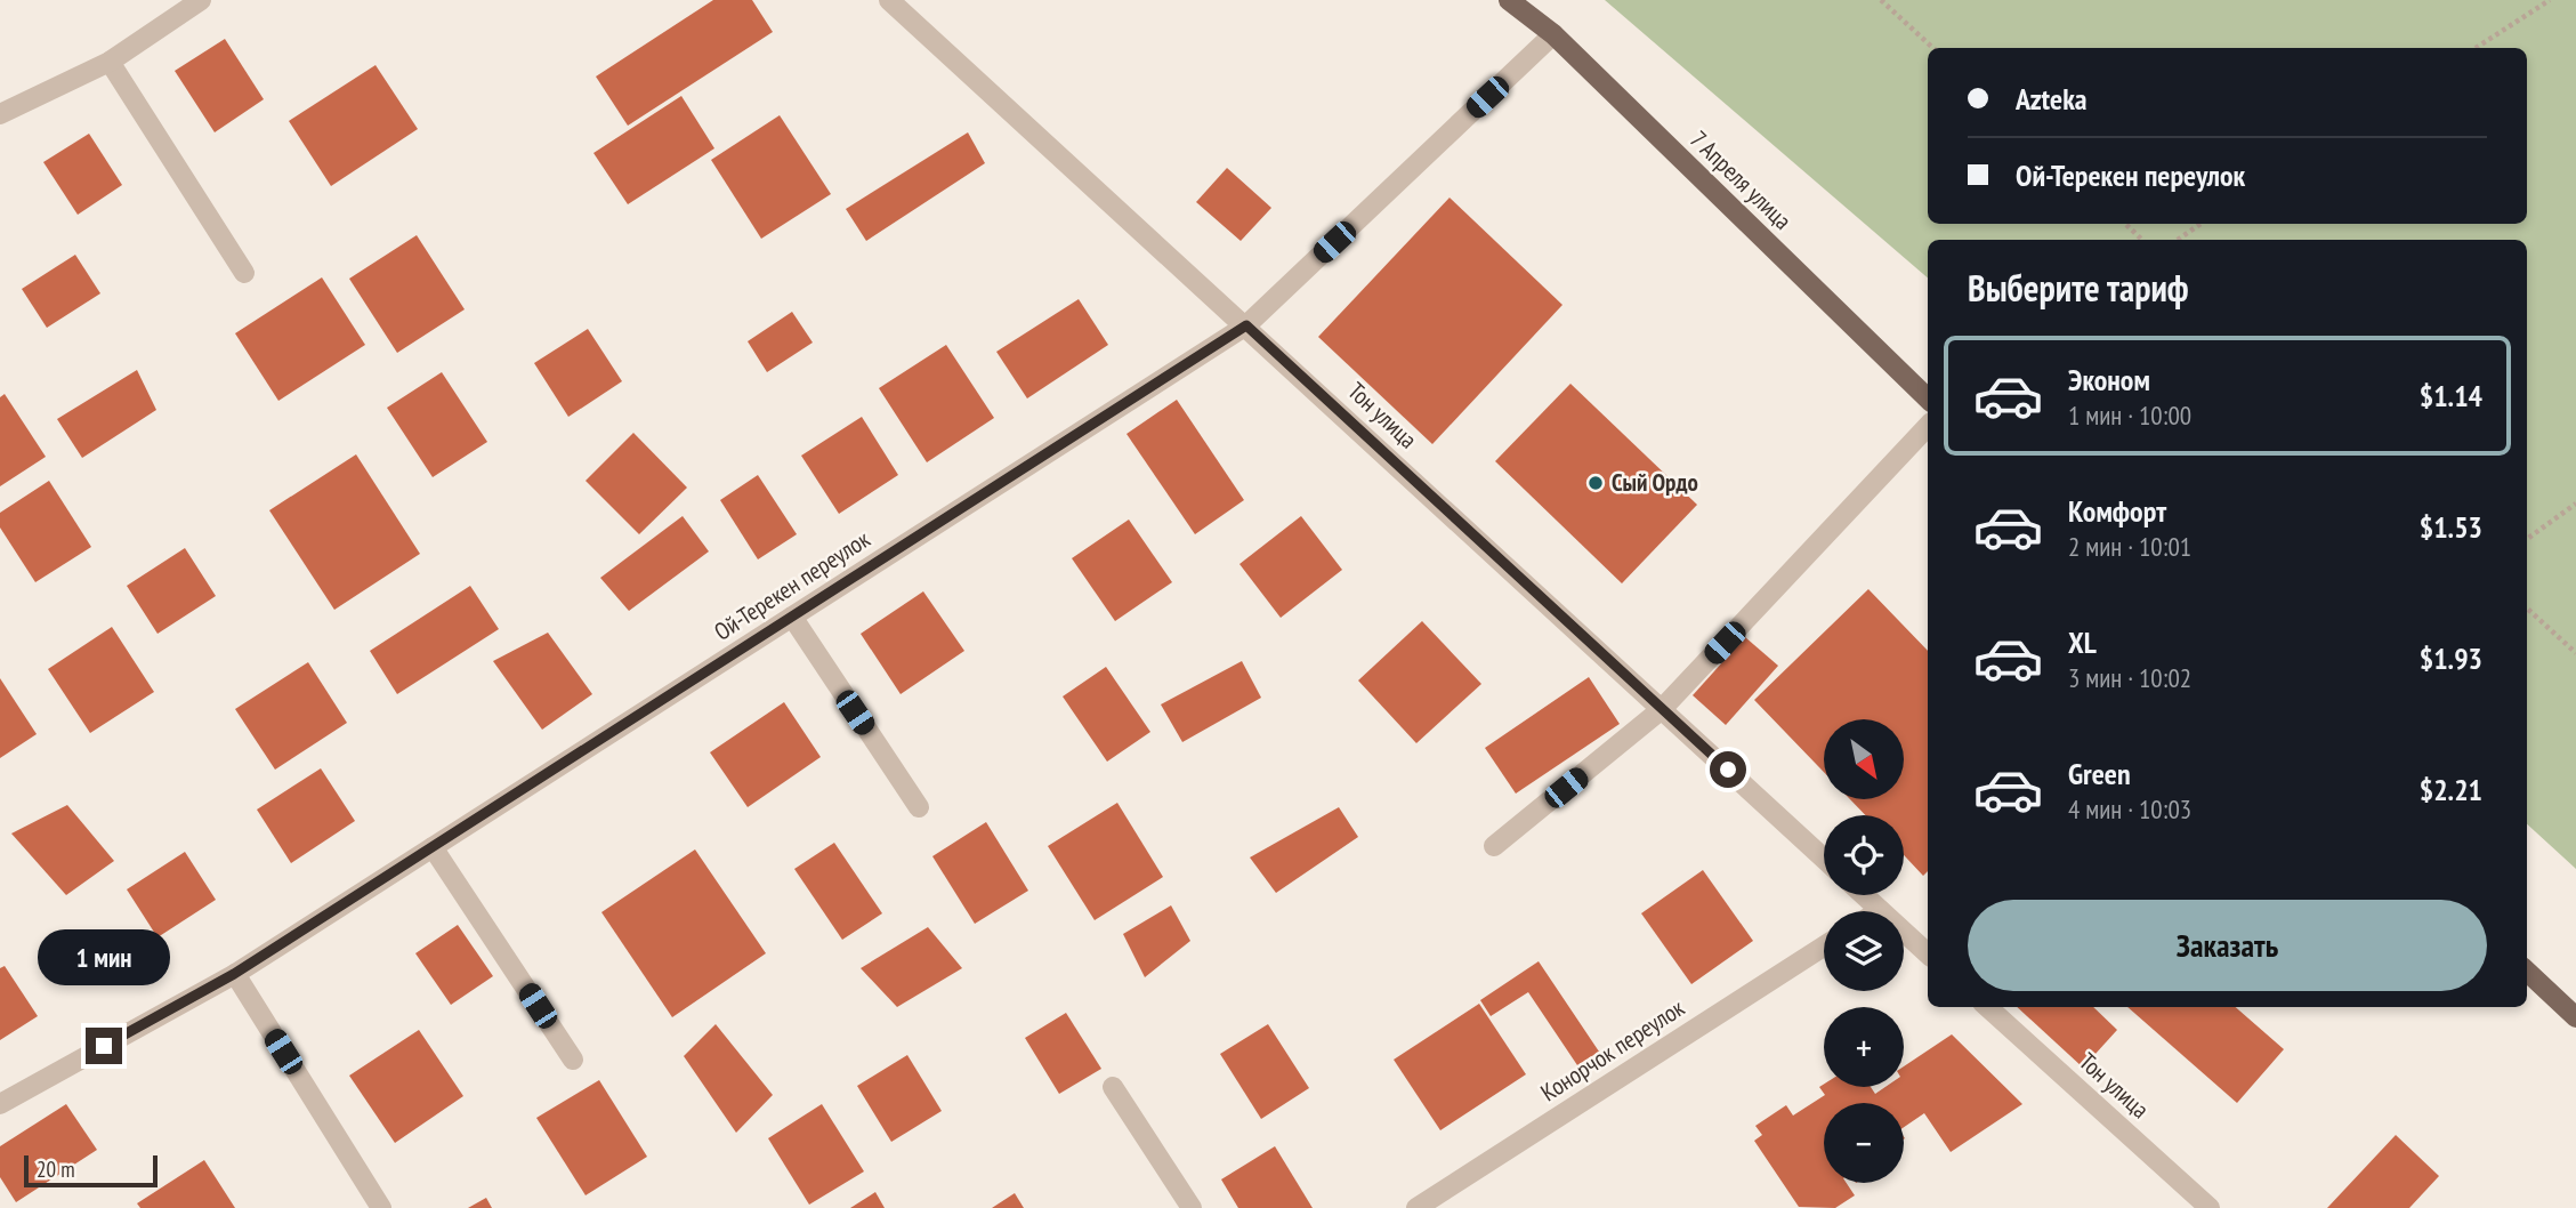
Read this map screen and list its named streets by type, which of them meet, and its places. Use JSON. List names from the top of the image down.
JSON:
{
  "streets": {
    "main road": ["7 Апреля улица"],
    "street": ["Тон улица", "Ой-Терекен переулок", "Конорчок переулок"]
  },
  "crossings": [
    ["7 Апреля улица", "Ой-Терекен переулок"],
    ["Тон улица", "Ой-Терекен переулок"]
  ],
  "places": ["Сый Ордо"],
  "scale_bar": "20 m",
  "north": "bottom right",
  "page": {
    "banner": ["Azteka", "Ой-Терекен переулок"],
    "heading": "Выберите тариф",
    "list": [
      {
        "name": "Эконом",
        "note": "1 мин · 10:00",
        "value": "$1.14"
      },
      {
        "name": "Комфорт",
        "note": "2 мин · 10:01",
        "value": "$1.53"
      },
      {
        "name": "XL",
        "note": "3 мин · 10:02",
        "value": "$1.93"
      },
      {
        "name": "Green",
        "note": "4 мин · 10:03",
        "value": "$2.21"
      }
    ],
    "map_buttons": ["+", "−"],
    "buttons": "Заказать",
    "bubble": "1 мин",
    "scale": "20 m"
  }
}
